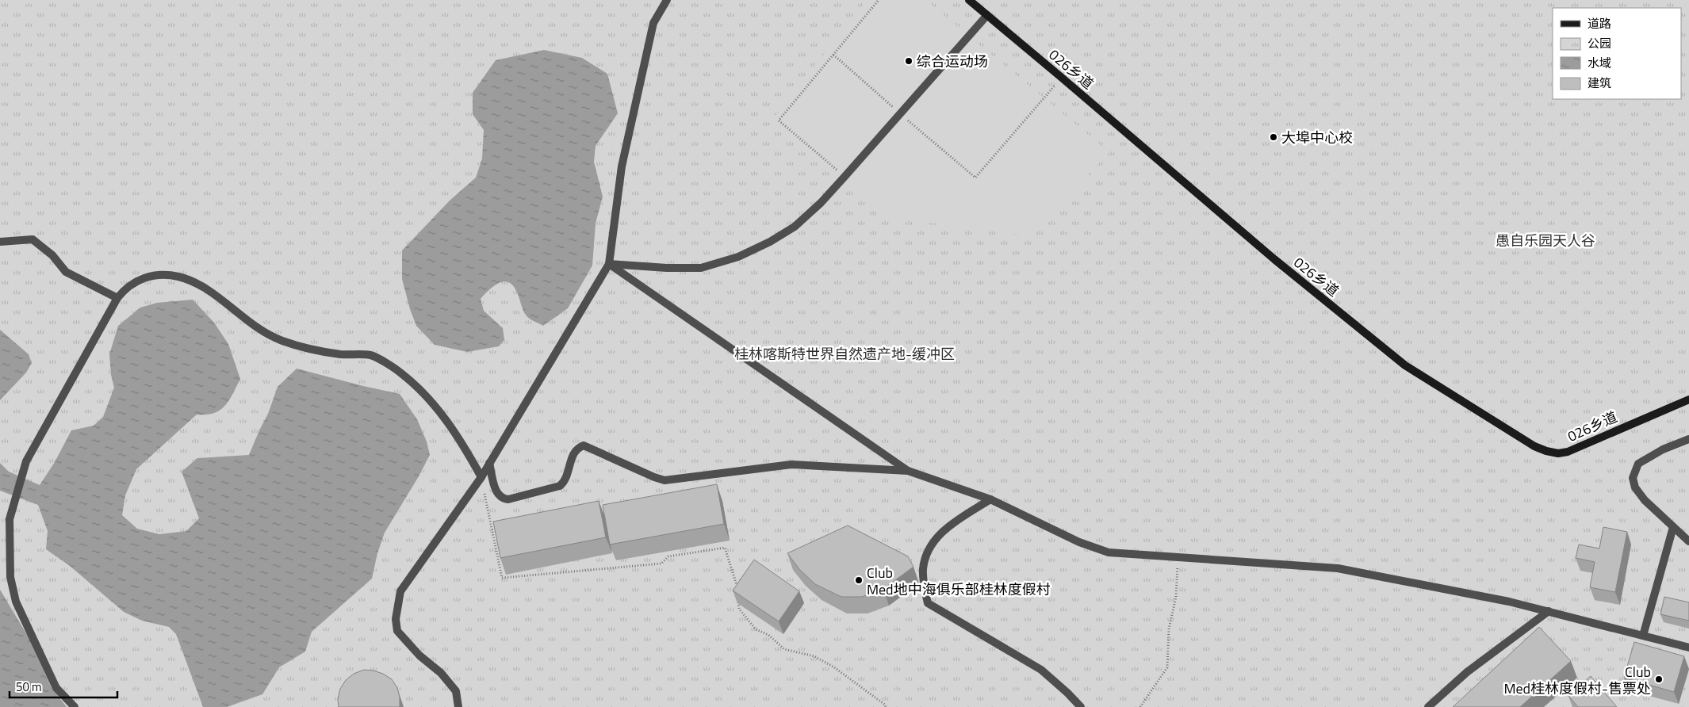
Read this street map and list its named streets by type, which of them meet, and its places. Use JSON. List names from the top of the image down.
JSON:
{
  "streets": {
    "street": ["026乡道"]
  },
  "parks": ["愚自乐园天人谷", "桂林喀斯特世界自然遗产地-缓冲区"],
  "places": [
    "综合运动场",
    "大埠中心校",
    "Club Med地中海俱乐部桂林度假村",
    "Club Med桂林度假村-售票处"
  ],
  "legend": [
    "道路",
    "公园",
    "水域",
    "建筑"
  ],
  "scale_bar": "50 m"
}
